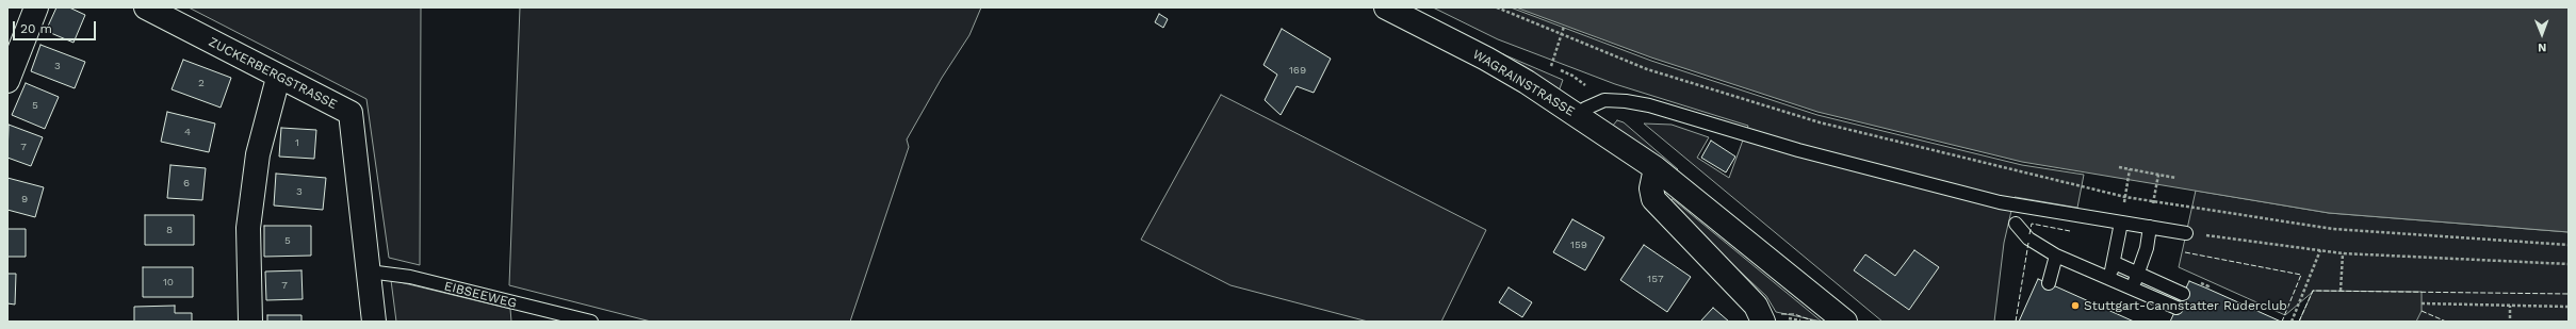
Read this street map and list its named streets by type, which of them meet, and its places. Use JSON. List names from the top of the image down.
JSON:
{
  "streets": {
    "street": ["ZUCKERBERGSTRASSE", "WAGRAINSTRASSE"],
    "lane": ["EIBSEEWEG"]
  },
  "crossings": [
    ["ZUCKERBERGSTRASSE", "EIBSEEWEG"]
  ],
  "places": ["Stuttgart-Cannstatter Ruderclub"],
  "house_numbers": [
    "3",
    "169",
    "2",
    "5",
    "4",
    "1",
    "7",
    "6",
    "3",
    "9",
    "8",
    "5",
    "159",
    "157",
    "10",
    "7"
  ],
  "scale_bar": "20 m",
  "north": "bottom"
}
